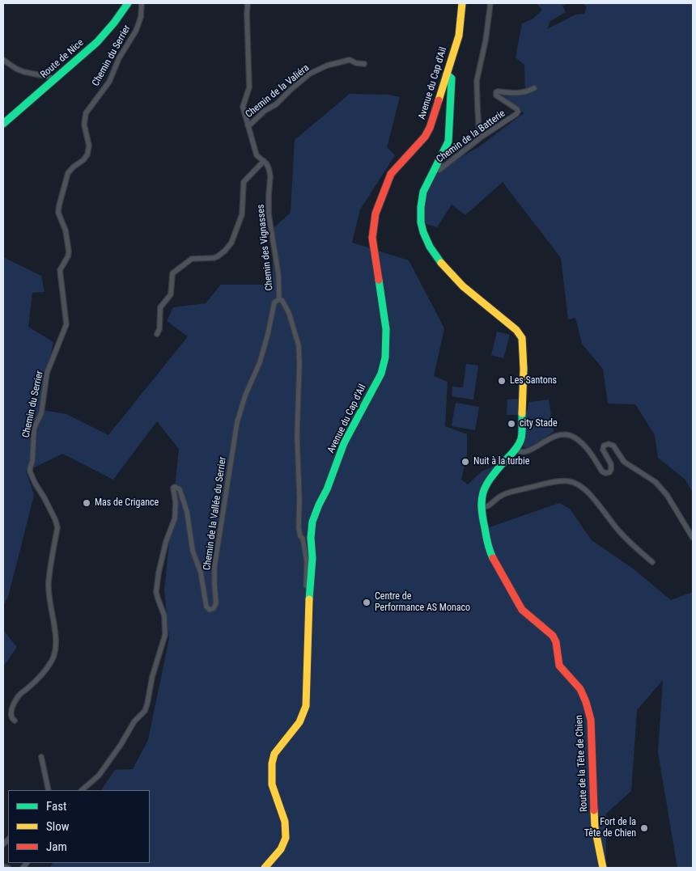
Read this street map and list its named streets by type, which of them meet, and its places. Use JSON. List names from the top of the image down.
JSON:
{
  "streets": {
    "street": [
      "Chemin du Serrier",
      "Route de Nice",
      "Avenue du Cap d'Ail",
      "Chemin de la Valiéra",
      "Chemin de la Batterie",
      "Chemin des Vignasses",
      "Chemin de la Vallée du Serrier",
      "Route de la Tête de Chien"
    ]
  },
  "crossings": [
    ["Avenue du Cap d'Ail", "Chemin des Vignasses"],
    ["Avenue du Cap d'Ail", "Route de la Tête de Chien"],
    ["Chemin de la Valiéra", "Chemin des Vignasses"],
    ["Chemin de la Batterie", "Route de la Tête de Chien"],
    ["Chemin des Vignasses", "Chemin de la Vallée du Serrier"]
  ],
  "places": [
    "Les Santons",
    "city Stade",
    "Nuit à la turbie",
    "Mas de Crigance",
    "Centre de Performance AS Monaco",
    "Fort de la Tête de Chien"
  ],
  "legend": ["Fast", "Slow", "Jam"]
}
